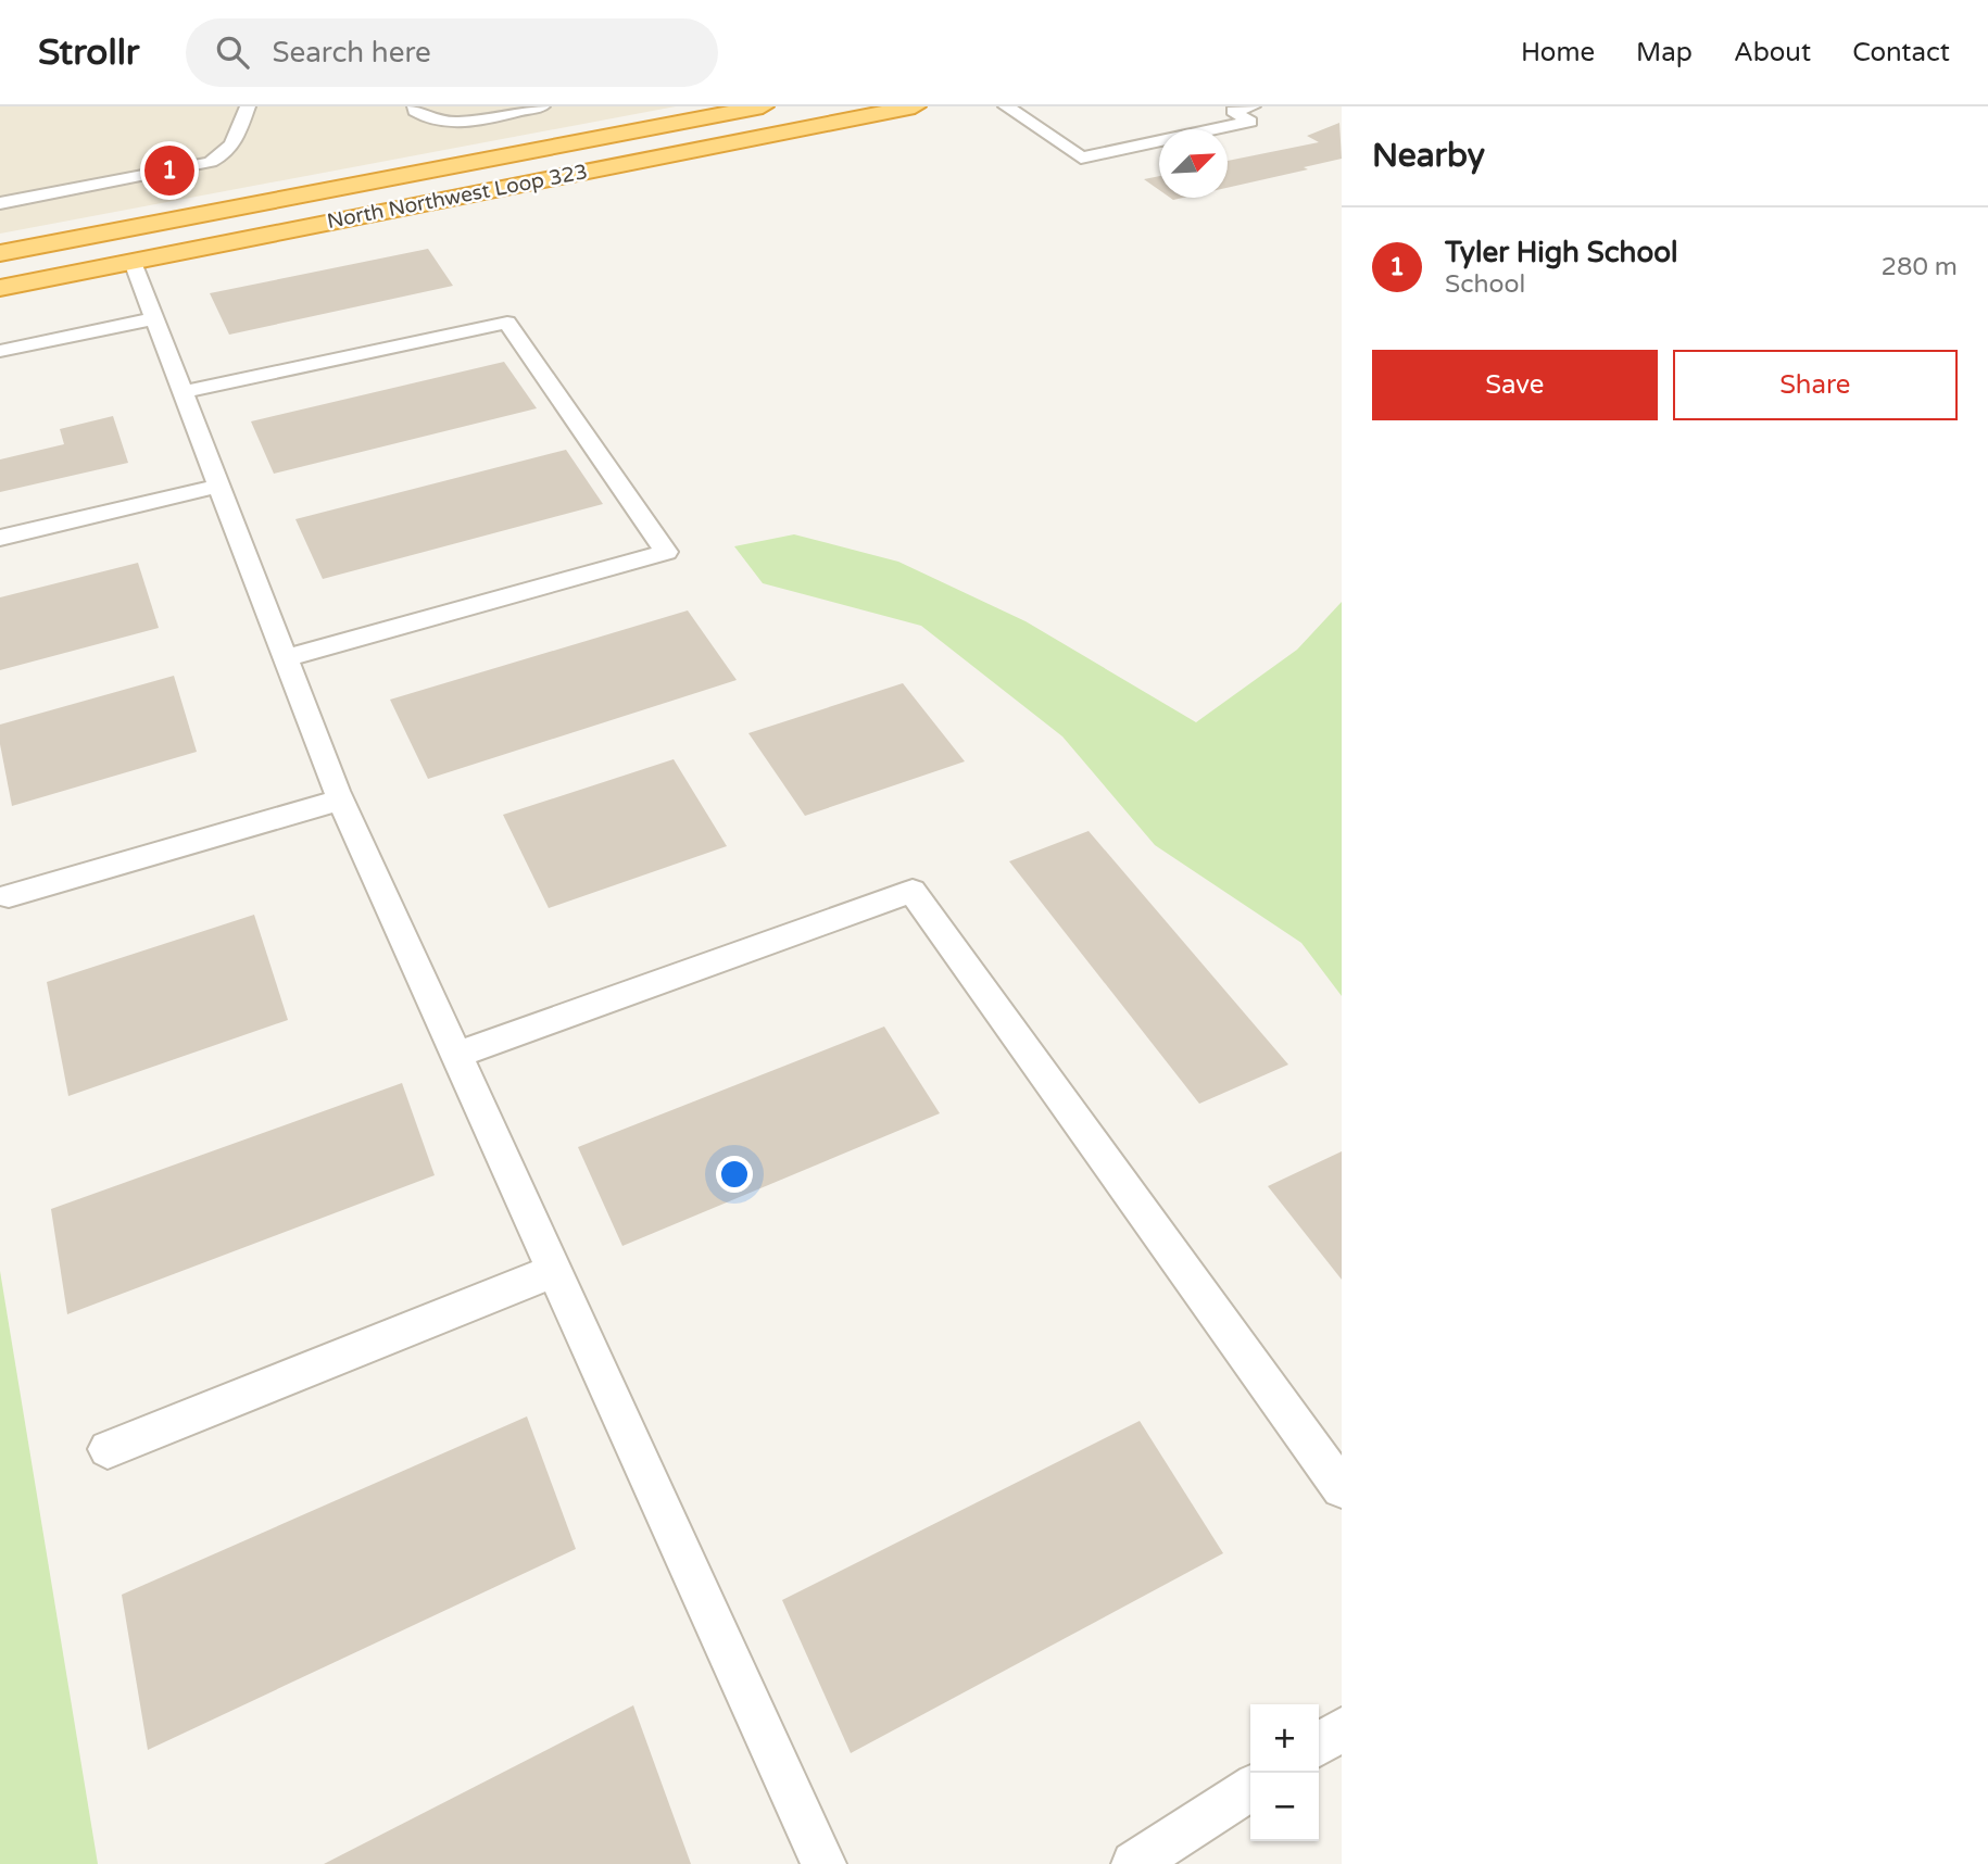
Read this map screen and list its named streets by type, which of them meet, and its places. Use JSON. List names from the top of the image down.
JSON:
{
  "streets": {
    "highway": ["North Northwest Loop 323"]
  },
  "north": "top right",
  "page": {
    "header": "Strollr",
    "search": "Search here",
    "nav": [
      "Home",
      "Map",
      "About",
      "Contact"
    ],
    "heading": "Nearby",
    "pins": "1",
    "list": [
      {
        "mark": "1",
        "name": "Tyler High School",
        "note": "School",
        "value": "280 m"
      }
    ],
    "buttons": ["Save", "Share"],
    "map_buttons": ["+", "−"]
  }
}
